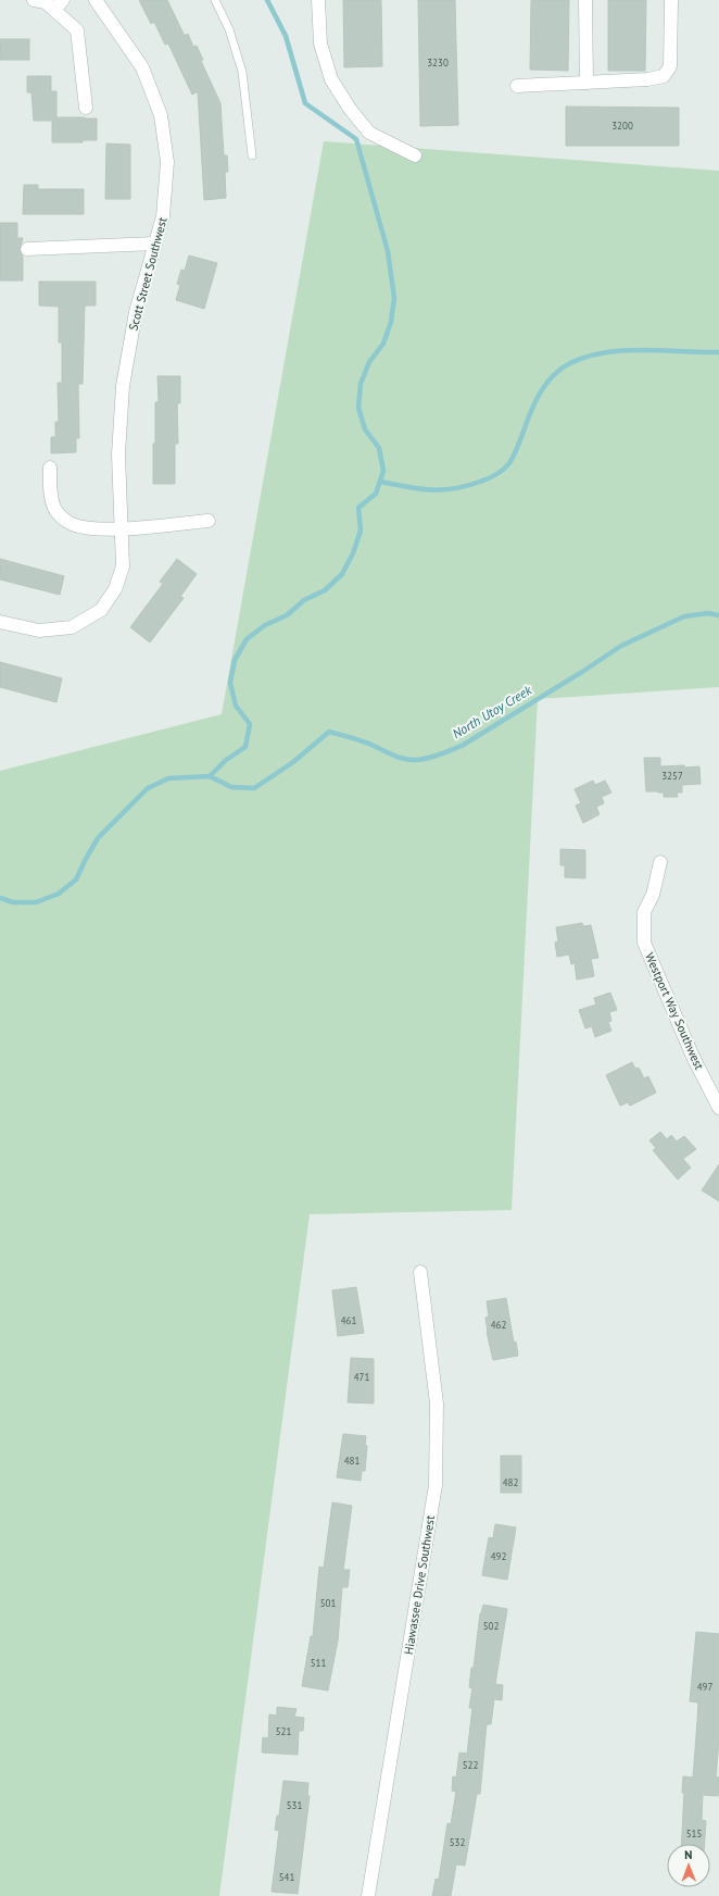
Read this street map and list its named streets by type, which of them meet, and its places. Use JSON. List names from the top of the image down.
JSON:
{
  "streets": {
    "street": ["Scott Street Southwest", "Westport Way Southwest", "Hiawassee Drive Southwest"]
  },
  "water": ["North Utoy Creek"],
  "house_numbers": [
    "3230",
    "3200",
    "3257",
    "461",
    "462",
    "471",
    "481",
    "482",
    "492",
    "501",
    "502",
    "511",
    "497",
    "521",
    "522",
    "531",
    "515",
    "532",
    "541"
  ],
  "north": "top"
}
